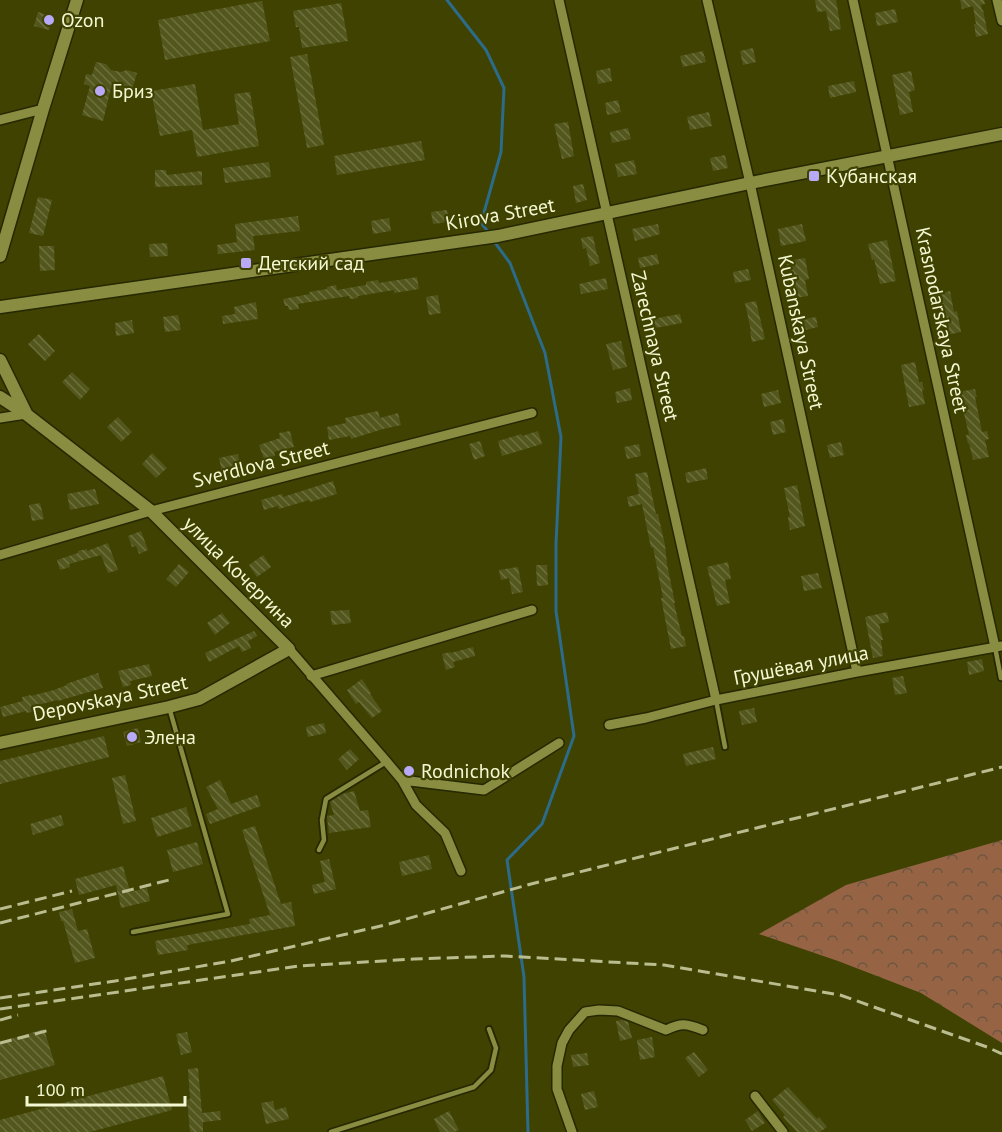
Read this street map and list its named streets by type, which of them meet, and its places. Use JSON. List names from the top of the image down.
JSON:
{
  "streets": {
    "street": [
      "Kirova Street",
      "Krasnodarskaya Street",
      "Kubanskaya Street",
      "Zarechnaya Street",
      "Sverdlova Street",
      "улица Кочергина",
      "Грушёвая улица",
      "Depovskaya Street"
    ]
  },
  "crossings": [
    ["Kirova Street", "Krasnodarskaya Street"],
    ["Kirova Street", "Kubanskaya Street"],
    ["Kirova Street", "Zarechnaya Street"],
    ["Krasnodarskaya Street", "Грушёвая улица"],
    ["Kubanskaya Street", "Грушёвая улица"],
    ["Zarechnaya Street", "Грушёвая улица"],
    ["Sverdlova Street", "улица Кочергина"],
    ["улица Кочергина", "Depovskaya Street"]
  ],
  "places": {
    "other": [
      "Ozon",
      "Бриз",
      "Элена",
      "Rodnichok"
    ],
    "transit": ["Кубанская", "Детский сад"]
  },
  "scale_bar": "100 m"
}
